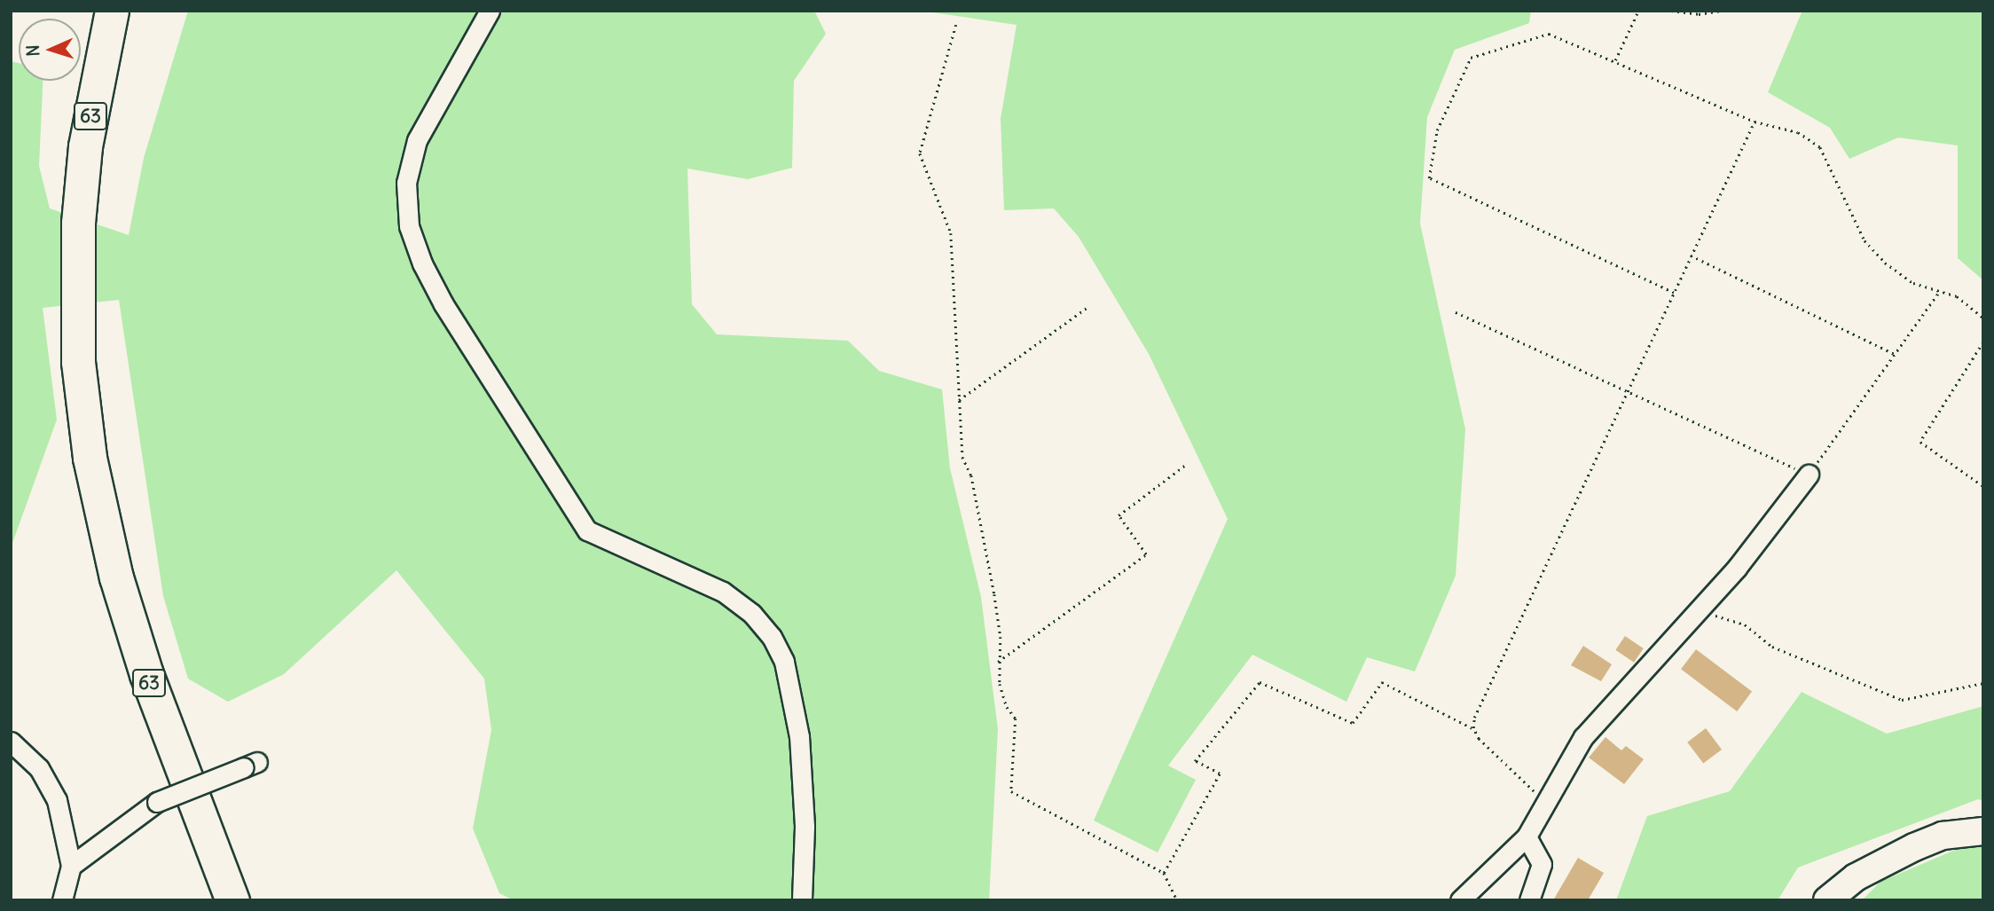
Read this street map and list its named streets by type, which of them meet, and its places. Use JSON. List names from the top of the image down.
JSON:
{
  "streets": {
    "highway": ["63"]
  },
  "north": "left"
}
